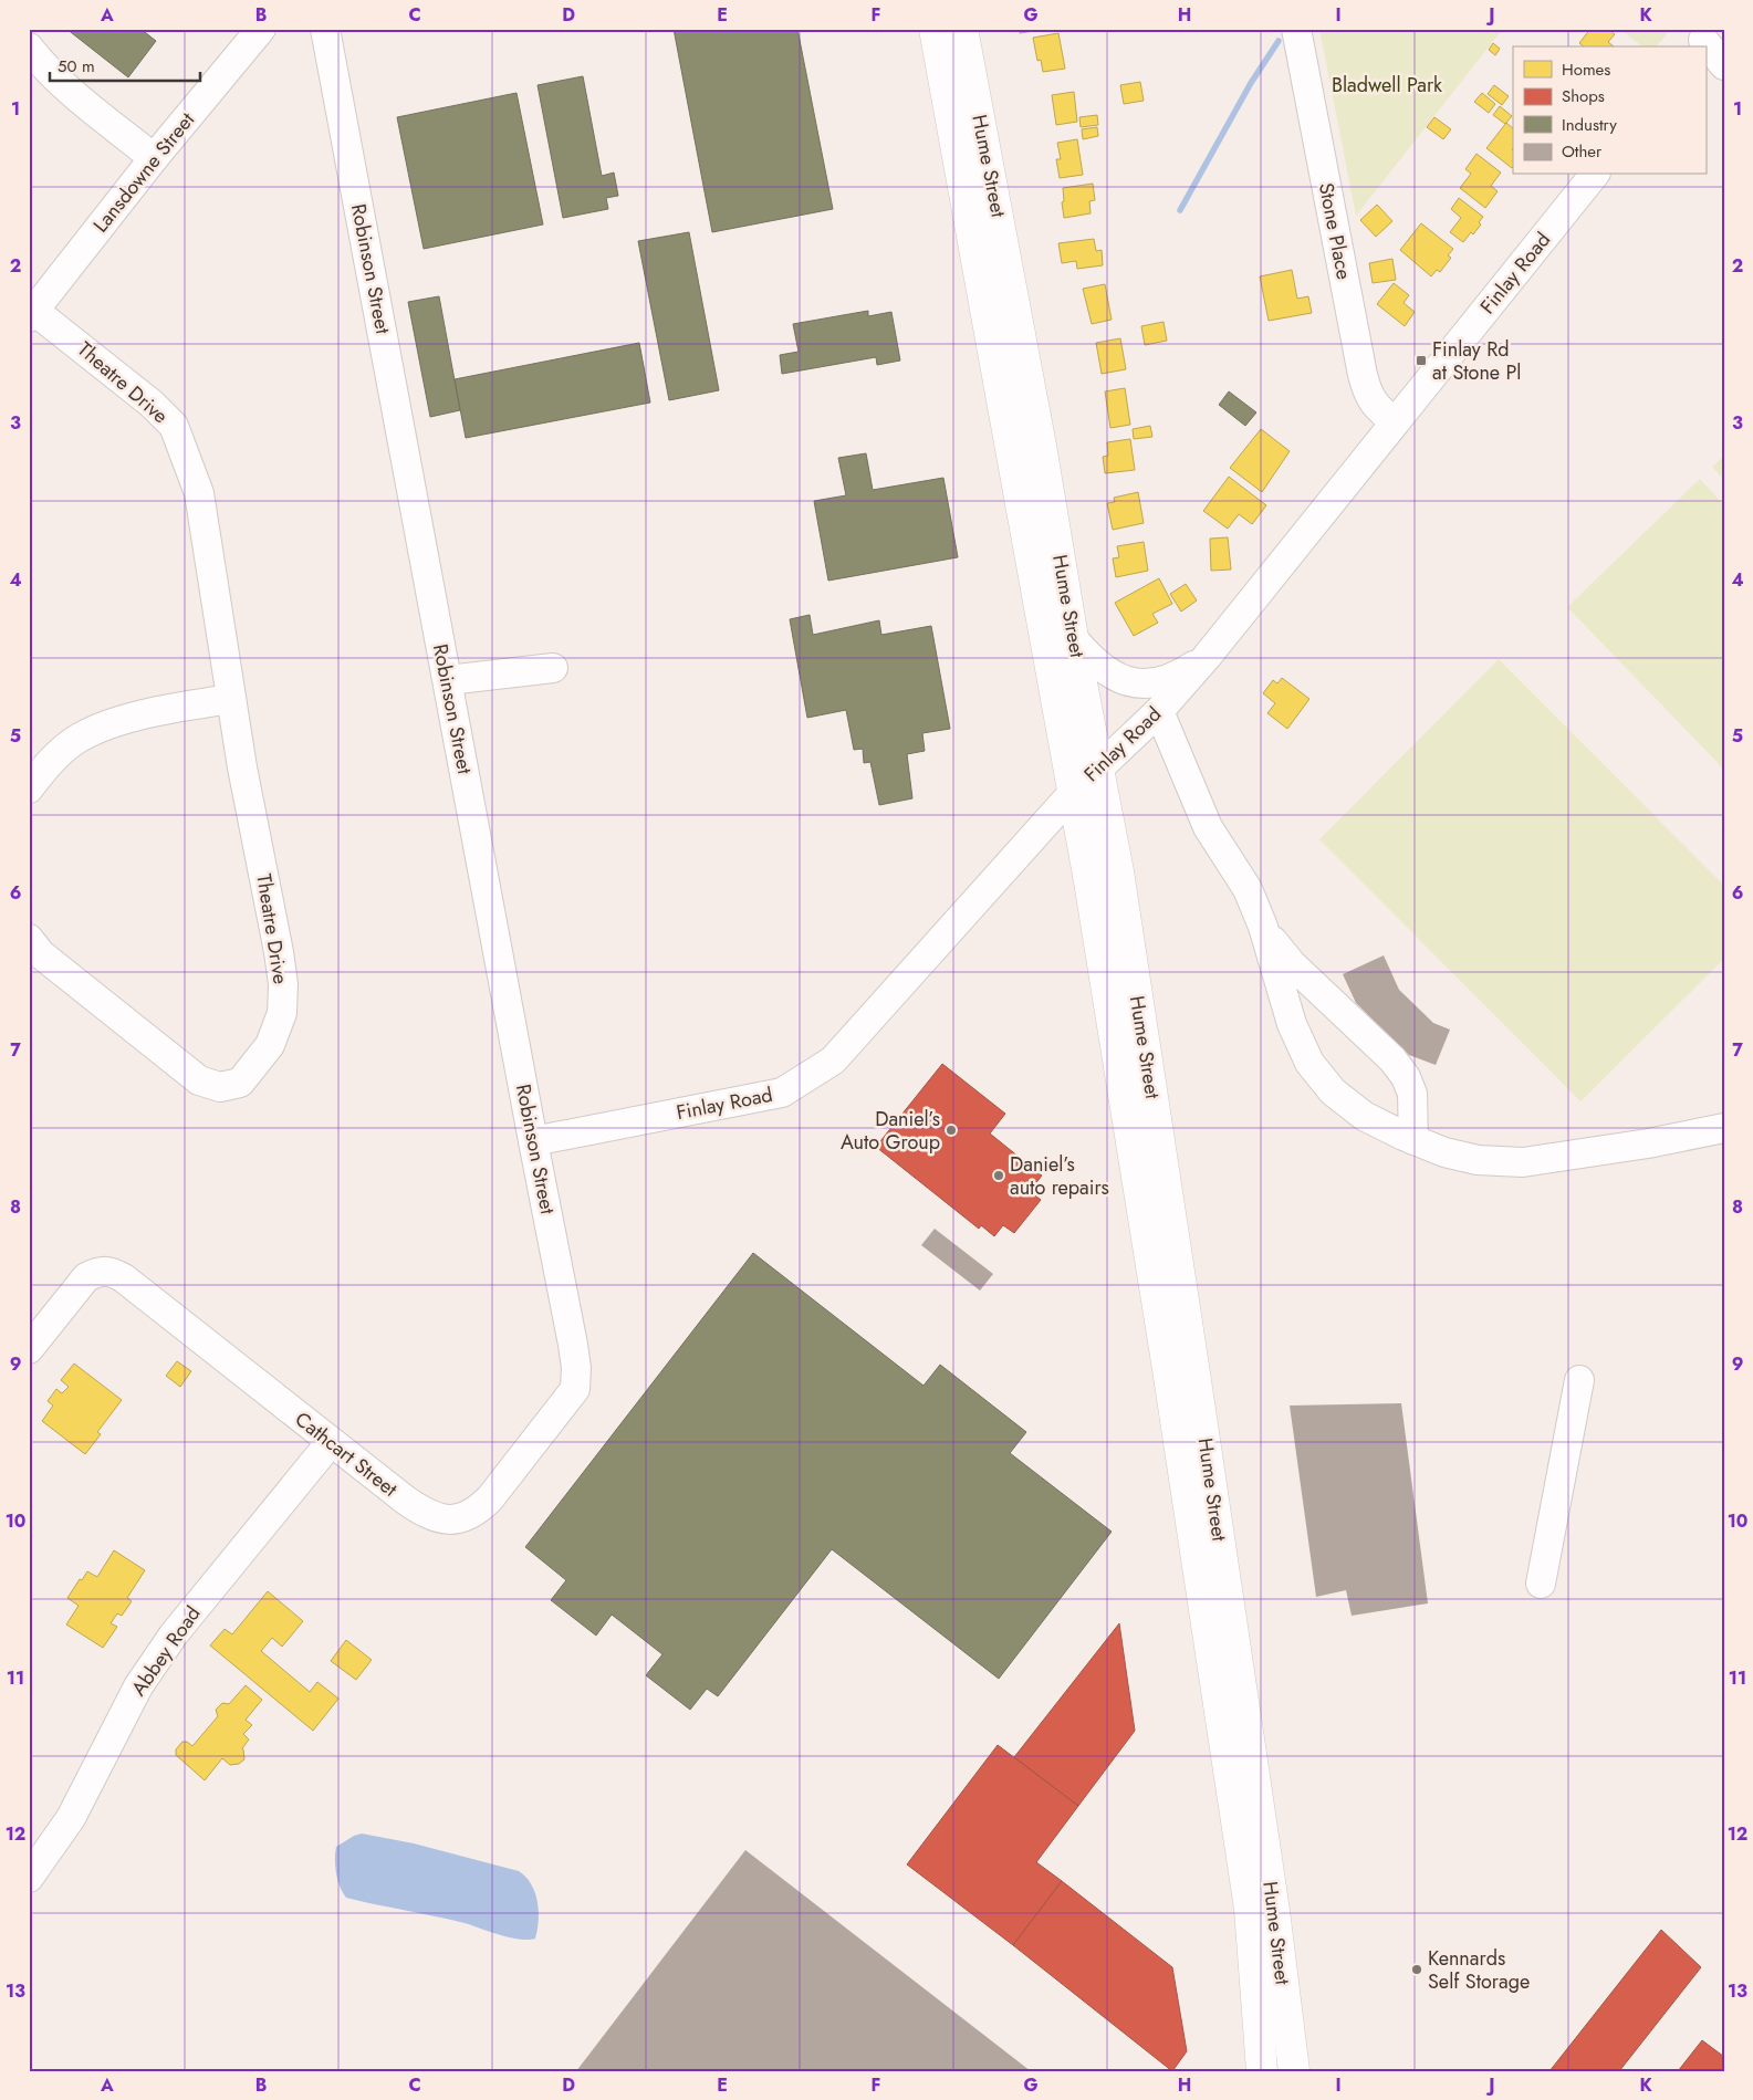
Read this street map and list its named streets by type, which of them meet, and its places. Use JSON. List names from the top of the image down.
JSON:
{
  "streets": {
    "main road": ["Hume Street"],
    "street": [
      "Lansdowne Street",
      "Stone Place",
      "Robinson Street",
      "Finlay Road",
      "Theatre Drive",
      "Cathcart Street",
      "Abbey Road"
    ]
  },
  "crossings": [
    ["Hume Street", "Finlay Road"],
    ["Lansdowne Street", "Theatre Drive"],
    ["Stone Place", "Finlay Road"],
    ["Robinson Street", "Finlay Road"],
    ["Robinson Street", "Cathcart Street"],
    ["Cathcart Street", "Abbey Road"]
  ],
  "parks": ["Bladwell Park"],
  "places": {
    "transit": ["Finlay Rd at Stone Pl"],
    "other": ["Daniel’s Auto Group", "Daniel’s auto repairs", "Kennards Self Storage"]
  },
  "legend": [
    "Homes",
    "Shops",
    "Industry",
    "Other"
  ],
  "scale_bar": "50 m",
  "grid": {
    "columns": [
      "A",
      "B",
      "C",
      "D",
      "E",
      "F",
      "G",
      "H",
      "I",
      "J",
      "K"
    ],
    "rows": [
      "1",
      "2",
      "3",
      "4",
      "5",
      "6",
      "7",
      "8",
      "9",
      "10",
      "11",
      "12",
      "13"
    ]
  }
}
